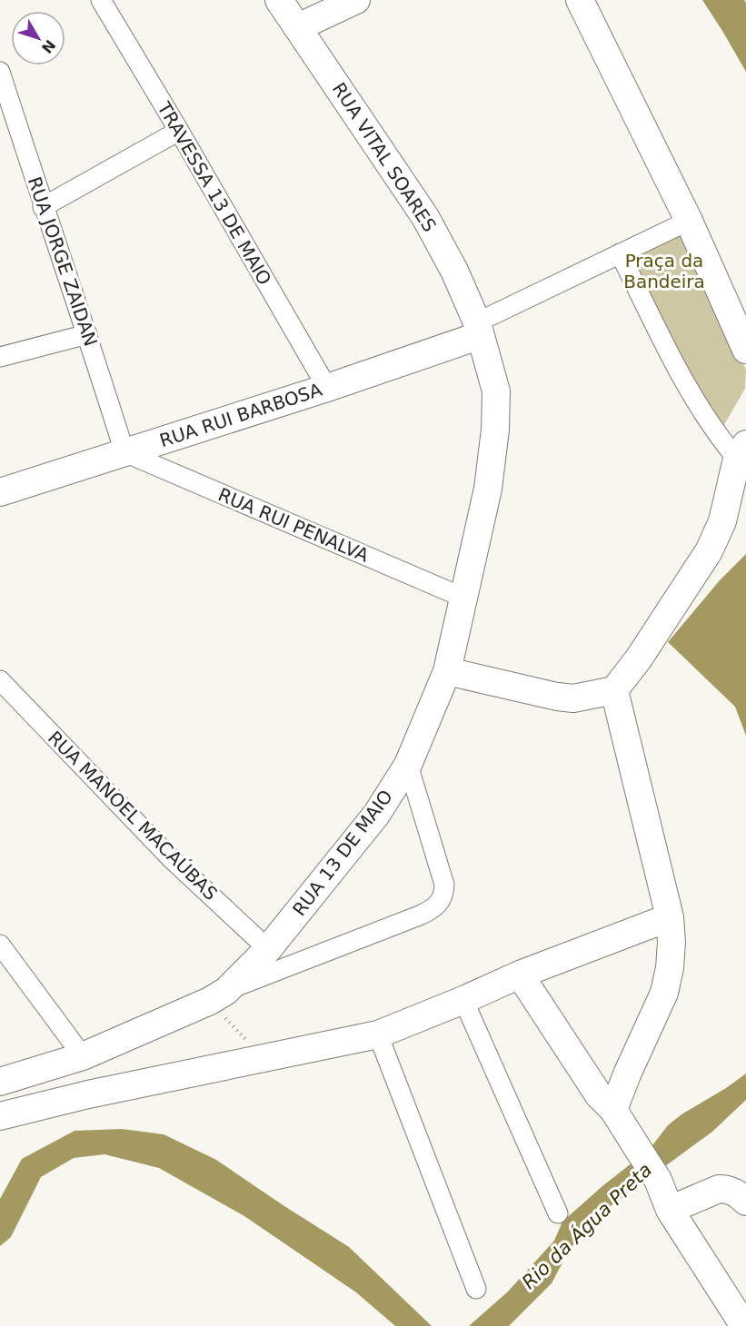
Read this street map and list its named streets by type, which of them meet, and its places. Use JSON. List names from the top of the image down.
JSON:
{
  "streets": {
    "street": [
      "RUA VITAL SOARES",
      "TRAVESSA 13 DE MAIO",
      "RUA JORGE ZAIDAN",
      "RUA RUI BARBOSA",
      "RUA RUI PENALVA",
      "RUA MANOEL MACAÚBAS",
      "RUA 13 DE MAIO"
    ]
  },
  "crossings": [
    ["RUA VITAL SOARES", "RUA RUI BARBOSA"],
    ["RUA VITAL SOARES", "RUA 13 DE MAIO"],
    ["TRAVESSA 13 DE MAIO", "RUA RUI BARBOSA"],
    ["RUA JORGE ZAIDAN", "RUA RUI BARBOSA"],
    ["RUA JORGE ZAIDAN", "RUA RUI PENALVA"],
    ["RUA RUI BARBOSA", "RUA RUI PENALVA"],
    ["RUA RUI BARBOSA", "RUA 13 DE MAIO"],
    ["RUA RUI PENALVA", "RUA 13 DE MAIO"],
    ["RUA MANOEL MACAÚBAS", "RUA 13 DE MAIO"]
  ],
  "water": ["Rio da Água Preta"],
  "parks": ["Praça da Bandeira"],
  "north": "bottom right"
}
